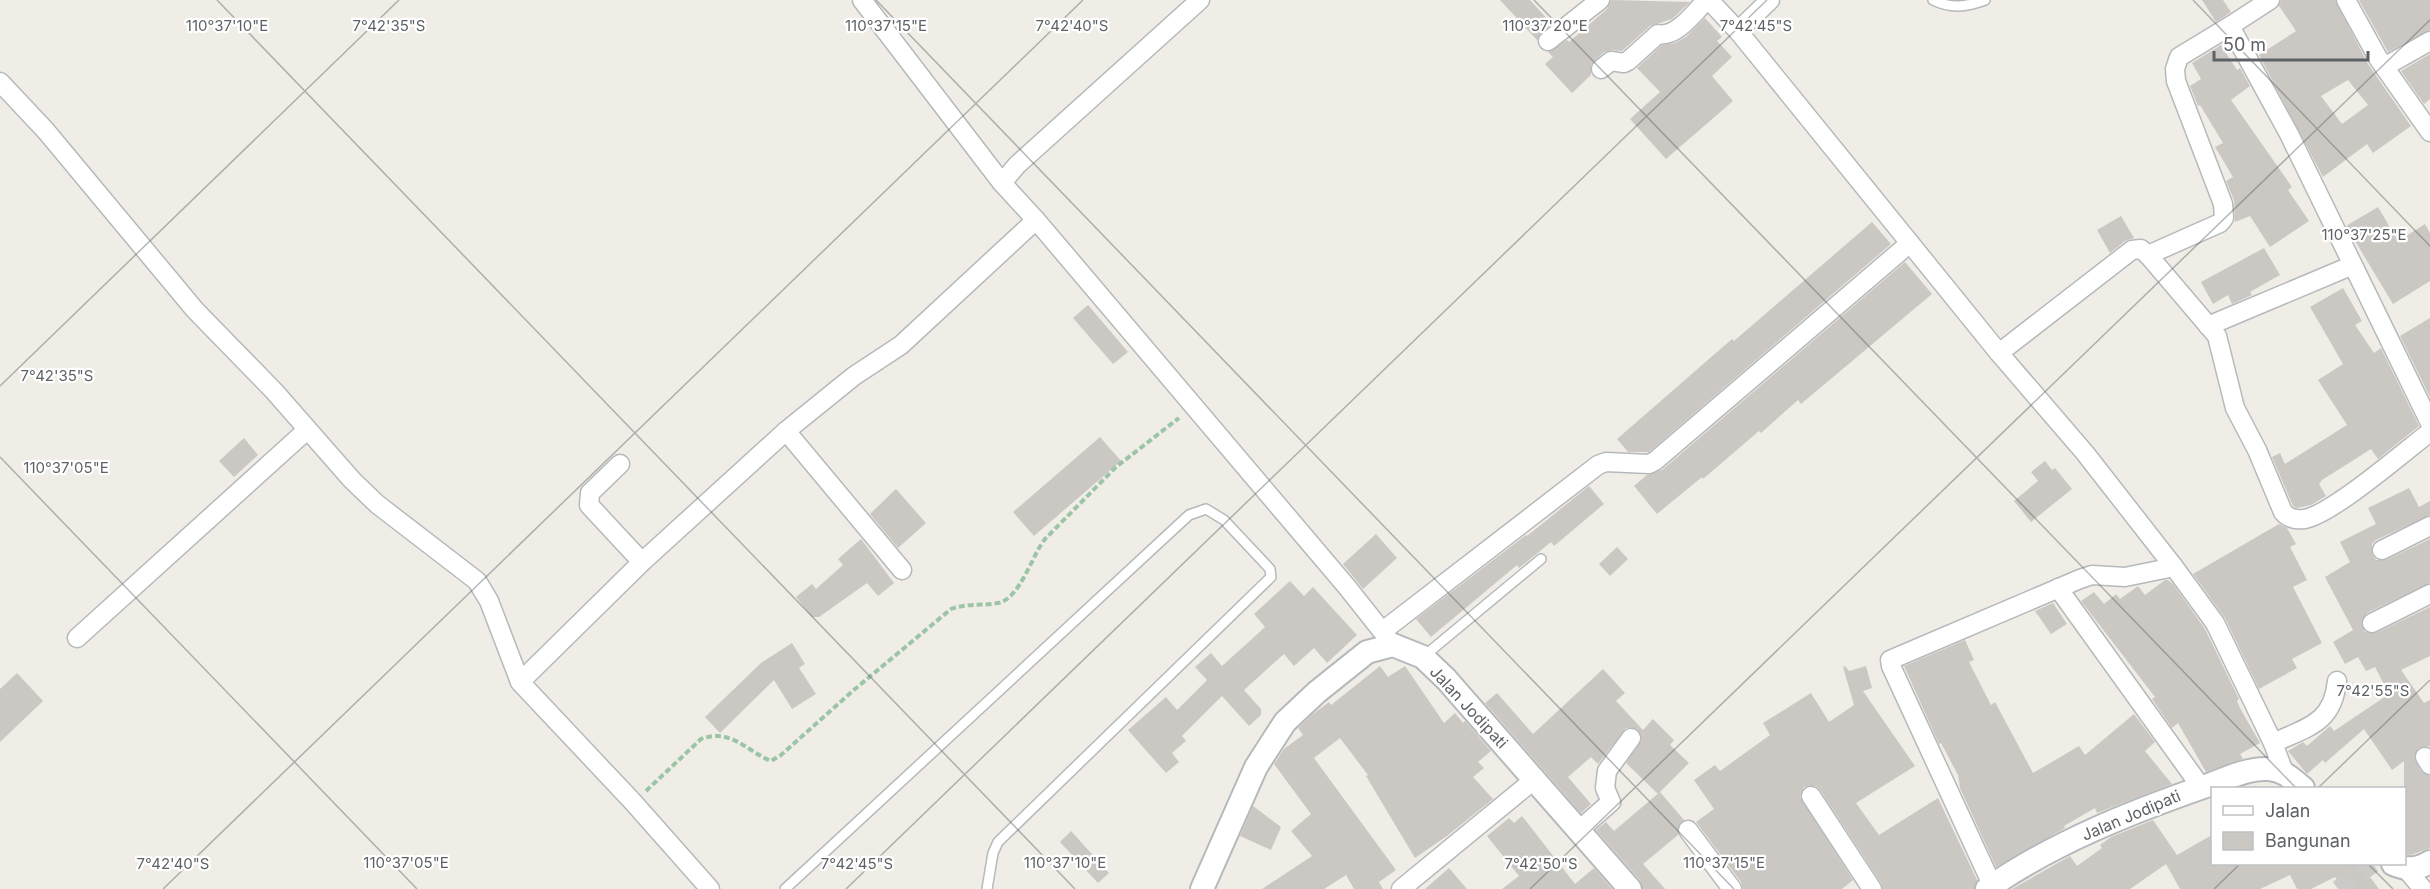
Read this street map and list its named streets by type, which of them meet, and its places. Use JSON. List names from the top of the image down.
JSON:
{
  "streets": {
    "street": ["Jalan Jodipati"]
  },
  "legend": ["Jalan", "Bangunan"],
  "scale_bar": "50 m",
  "coordinates": [
    "7°42'35\"S",
    "7°42'40\"S",
    "7°42'45\"S",
    "110°37'10\"E",
    "110°37'15\"E",
    "110°37'20\"E",
    "110°37'25\"E",
    "110°37'05\"E",
    "7°42'55\"S",
    "7°42'50\"S"
  ]
}
